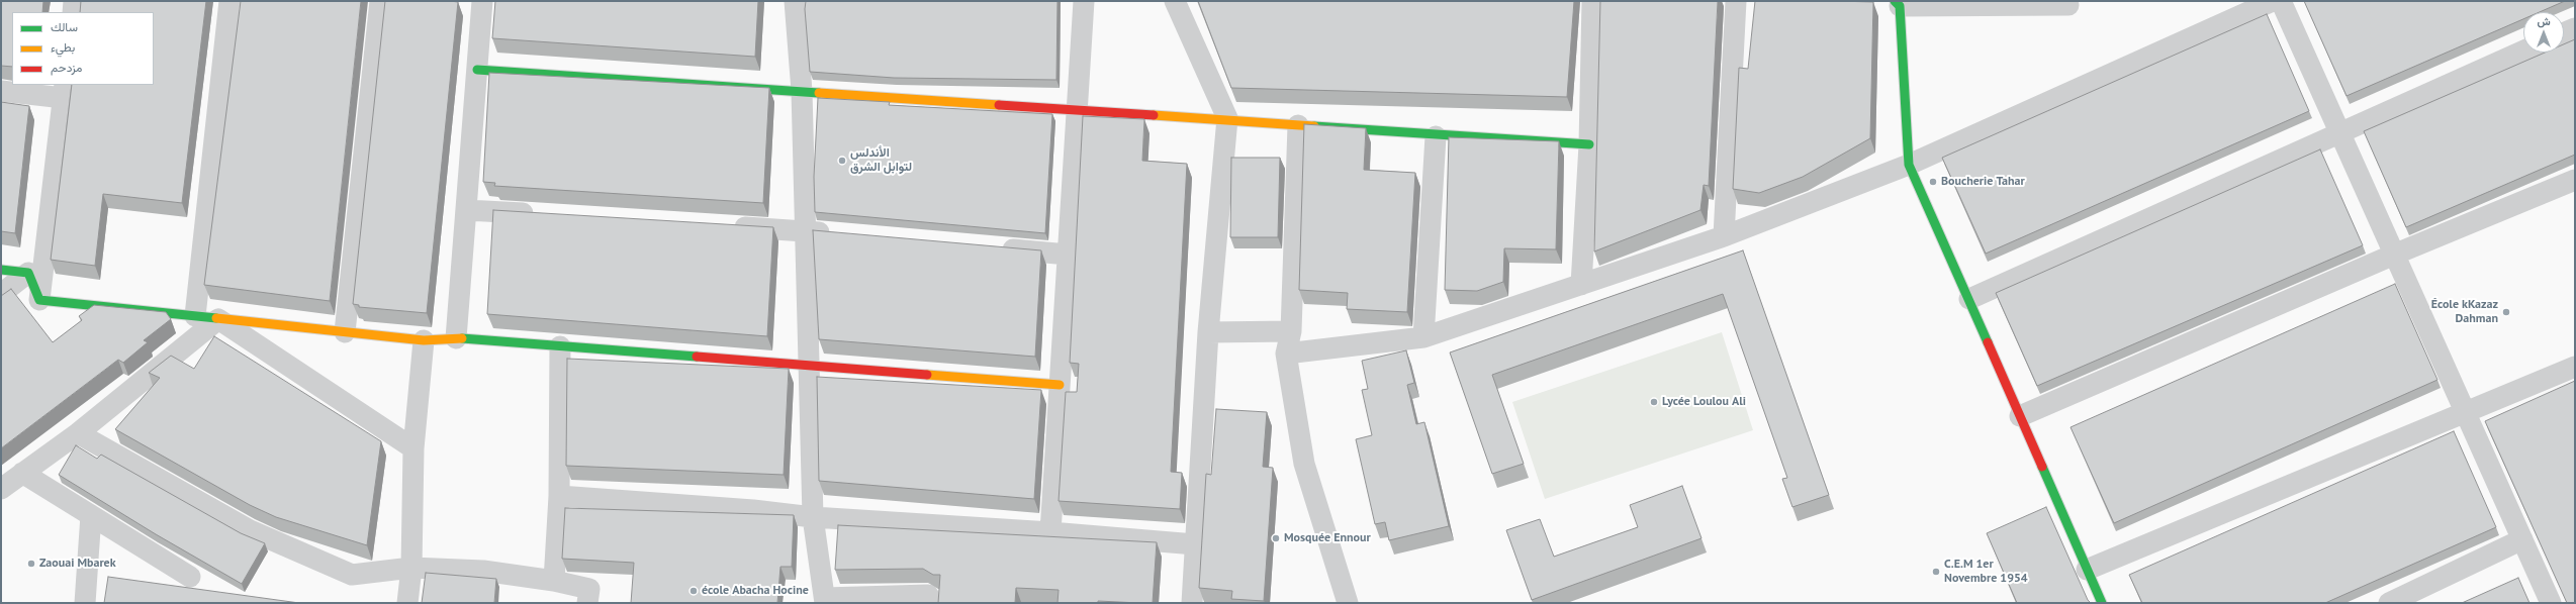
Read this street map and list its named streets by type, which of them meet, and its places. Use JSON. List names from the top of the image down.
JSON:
{
  "places": [
    "الأندلس لتوابل الشرق",
    "Boucherie Tahar",
    "École kKazaz Dahman",
    "Lycée Loulou Ali",
    "Mosquée Ennour",
    "Zaouai Mbarek",
    "C.E.M 1er Novembre 1954",
    "école Abacha Hocine"
  ],
  "legend": ["سالك", "بطيء", "مزدحم"],
  "north": "top"
}
